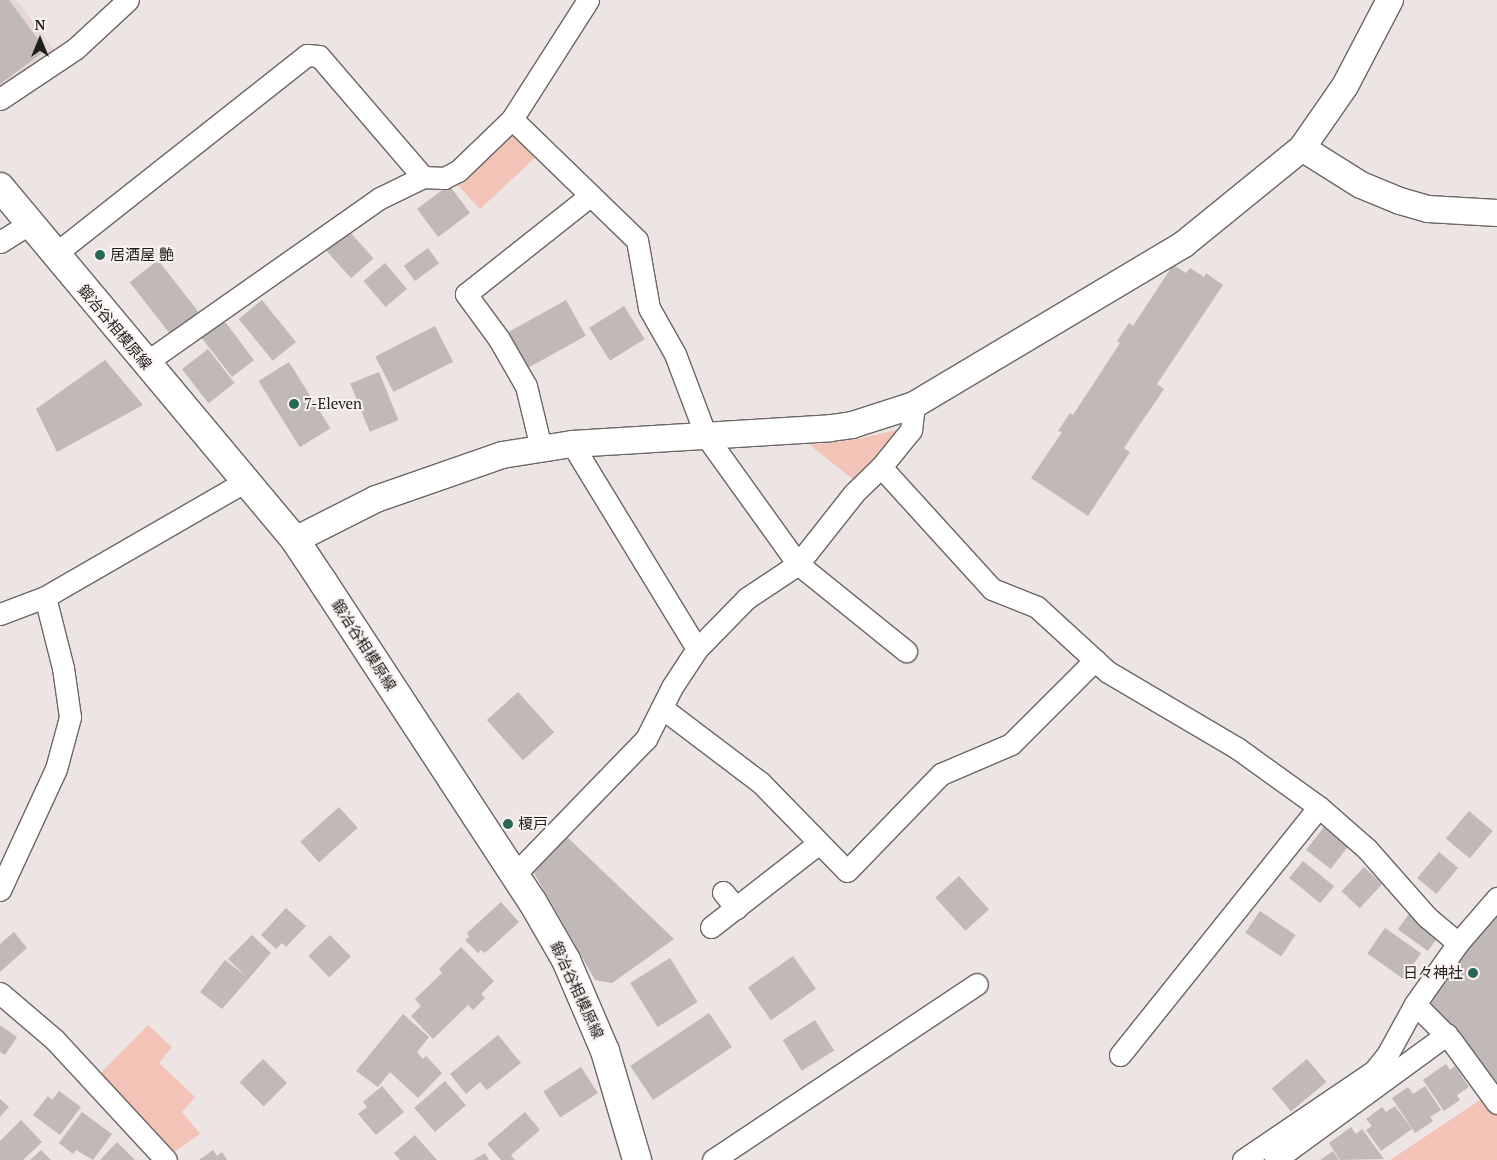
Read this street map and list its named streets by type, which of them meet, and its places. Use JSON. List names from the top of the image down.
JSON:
{
  "streets": {
    "main road": ["鍛冶谷相模原線"]
  },
  "places": [
    "居酒屋 艶",
    "7-Eleven",
    "榎戸",
    "日々神社"
  ],
  "north": "top"
}
